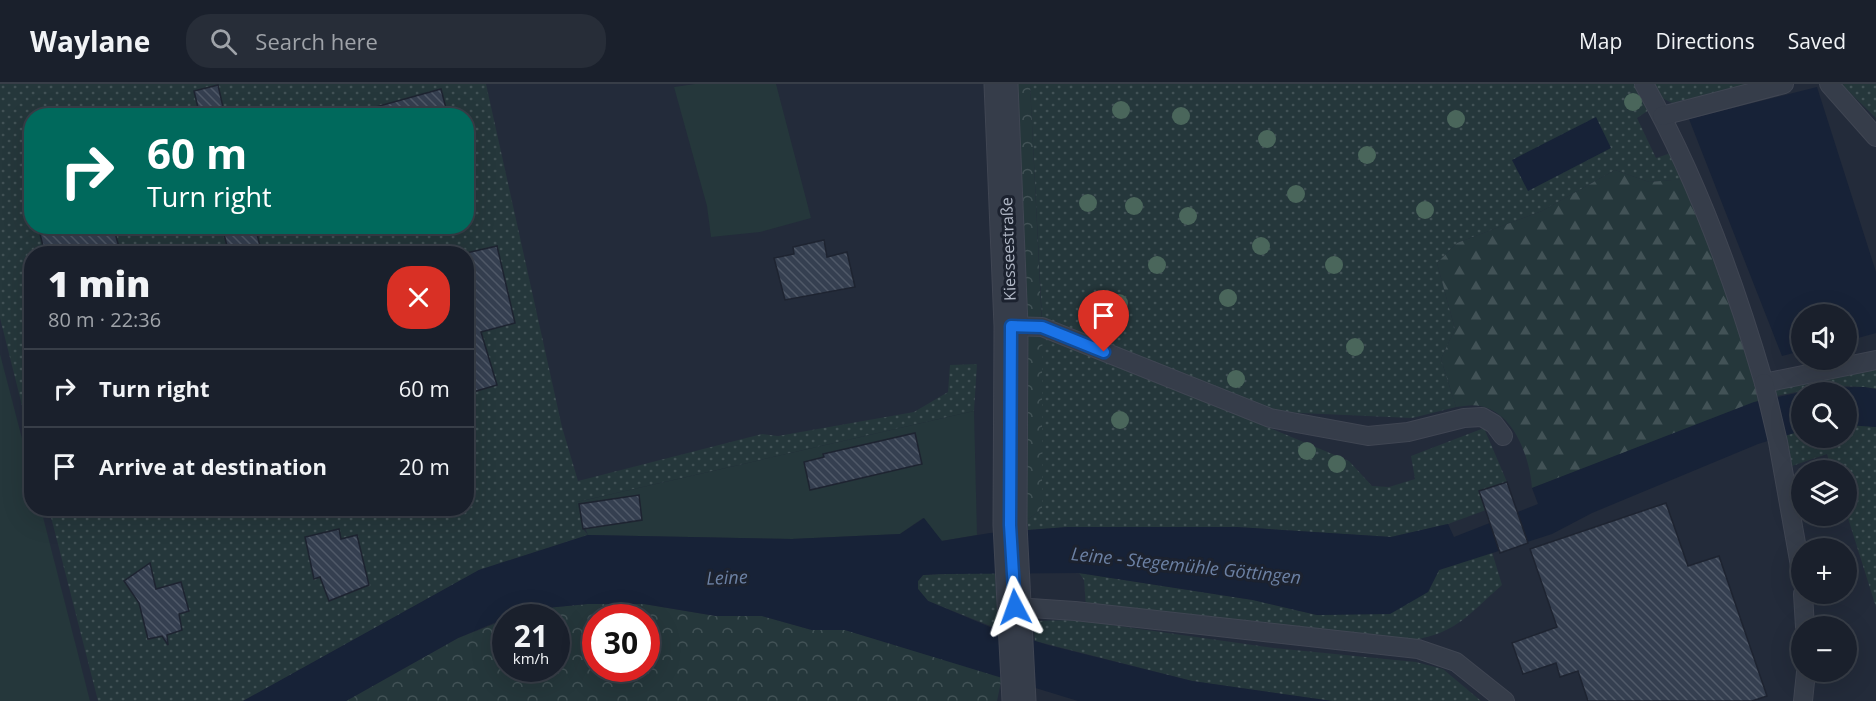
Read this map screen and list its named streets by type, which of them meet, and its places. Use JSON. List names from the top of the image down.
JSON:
{
  "streets": {
    "street": ["Kiesseestraße"]
  },
  "water": ["Leine - Stegemühle Göttingen", "Leine"],
  "page": {
    "header": "Waylane",
    "search": "Search here",
    "nav": ["Map", "Directions", "Saved"],
    "turn": ["60 m", "Turn right"],
    "heading": ["1 min", "80 m · 22:36"],
    "map_buttons": ["+", "−"],
    "list": [
      {
        "name": "Turn right",
        "value": "60 m"
      },
      {
        "name": "Arrive at destination",
        "value": "20 m"
      }
    ],
    "speed": "21 km/h",
    "limit": "30"
  }
}
